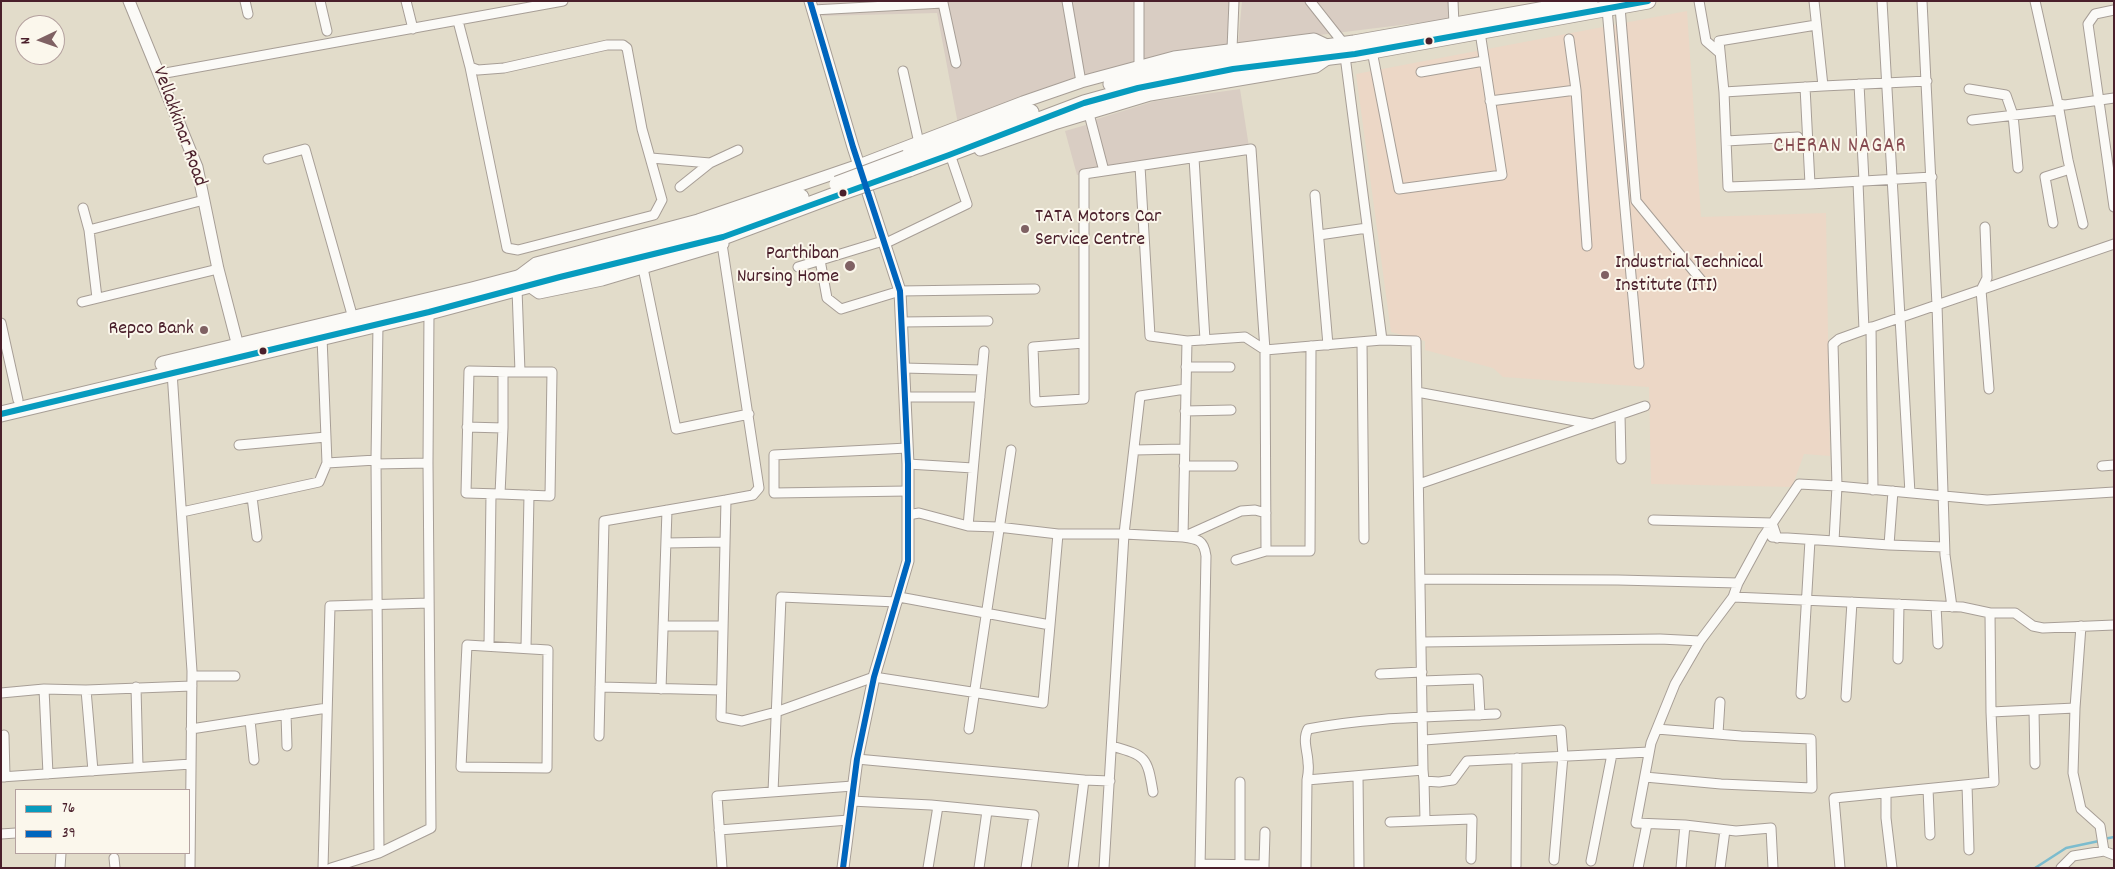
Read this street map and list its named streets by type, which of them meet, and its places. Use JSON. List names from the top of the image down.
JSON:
{
  "streets": {
    "street": ["Vellakkinar Road"]
  },
  "districts": ["CHERAN NAGAR"],
  "places": [
    "TATA Motors Car Service Centre",
    "Parthiban Nursing Home",
    "Industrial Technical Institute (ITI)",
    "Repco Bank"
  ],
  "lines": ["transit line 76", "transit line 39"],
  "legend": ["76", "39"],
  "north": "left"
}
